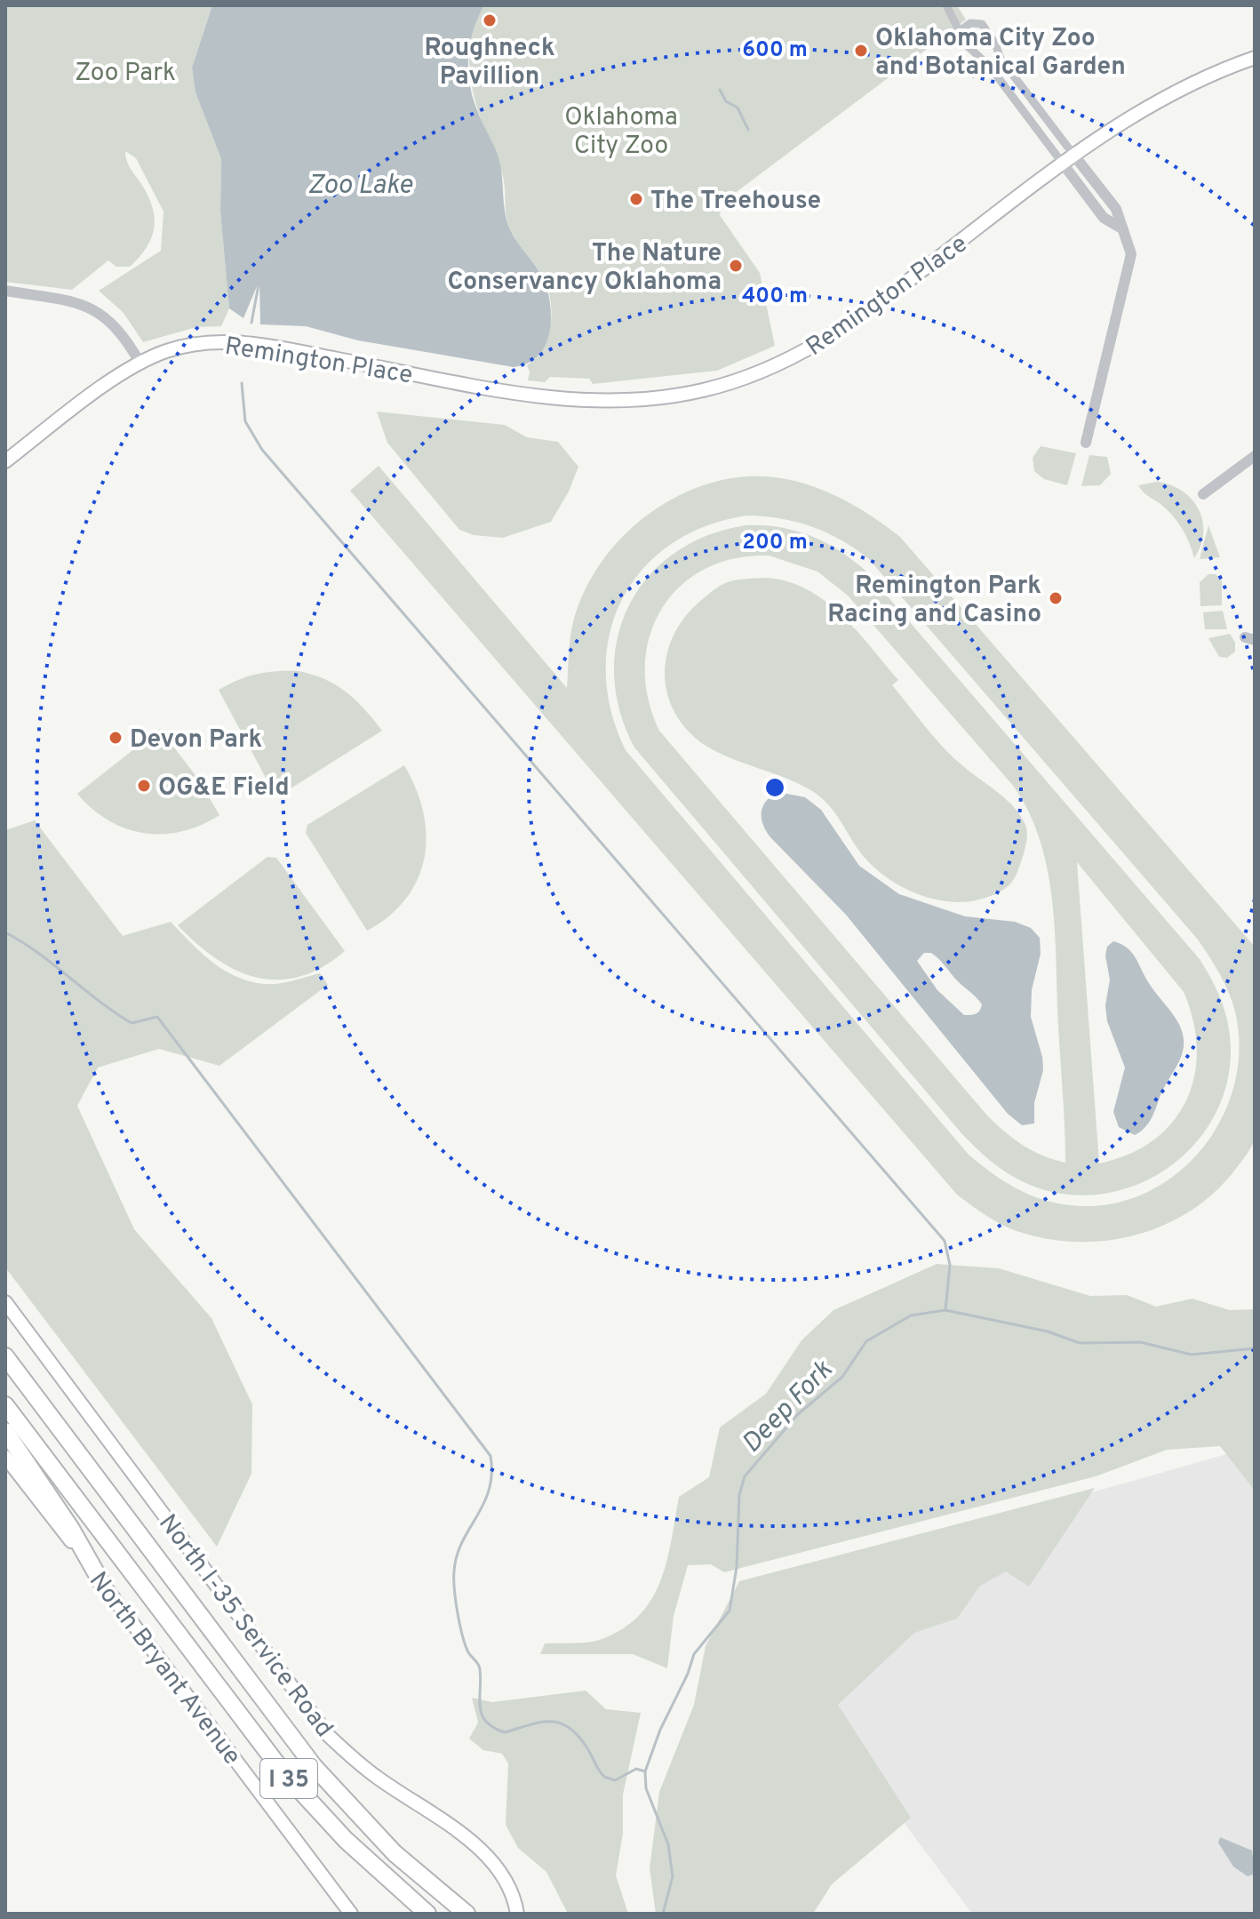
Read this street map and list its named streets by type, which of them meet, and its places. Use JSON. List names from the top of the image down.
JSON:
{
  "streets": {
    "highway": ["I 35"],
    "main road": ["Remington Place", "North I-35 Service Road", "North Bryant Avenue"]
  },
  "water": ["Zoo Lake", "Deep Fork"],
  "parks": ["Zoo Park", "Oklahoma City Zoo"],
  "places": [
    "Roughneck Pavillion",
    "Oklahoma City Zoo and Botanical Garden",
    "The Treehouse",
    "The Nature Conservancy Oklahoma",
    "Remington Park Racing and Casino",
    "Devon Park",
    "OG&E Field"
  ],
  "rings": ["600 m", "400 m", "200 m"]
}
